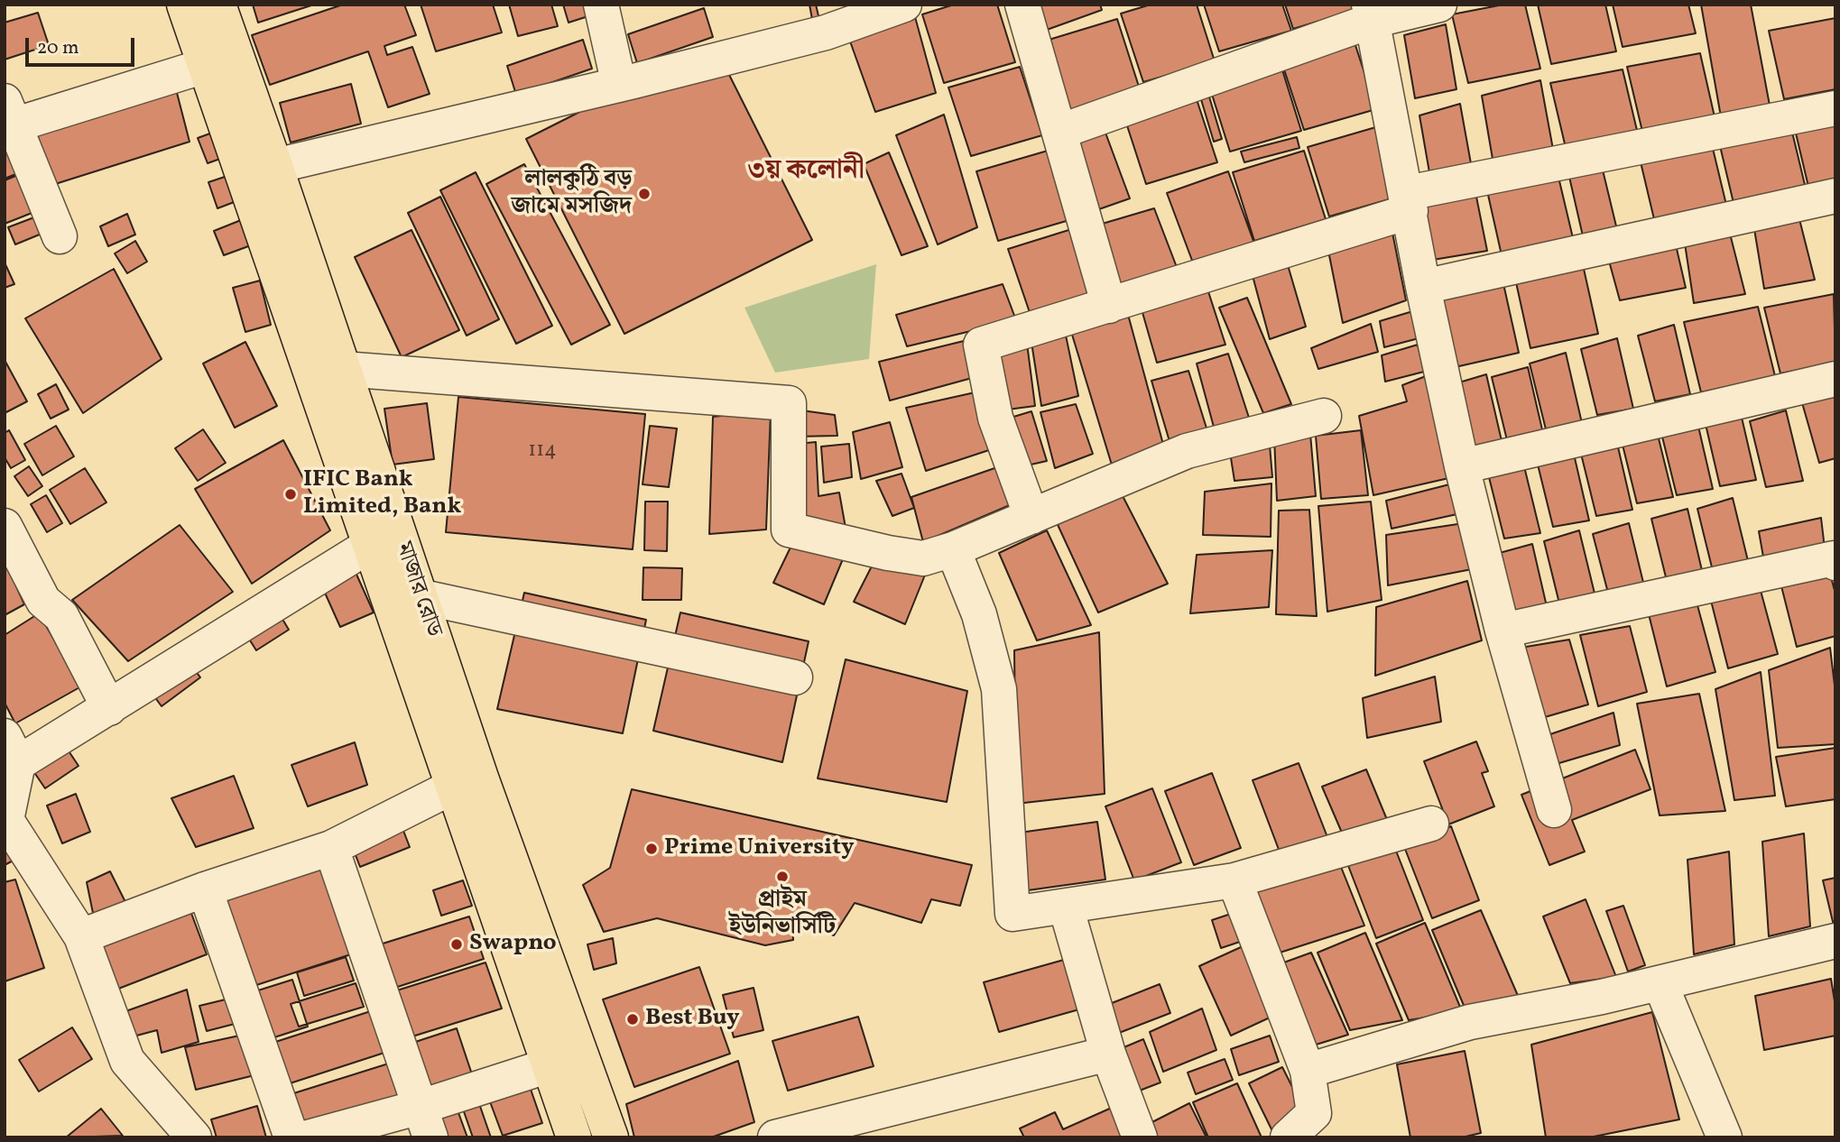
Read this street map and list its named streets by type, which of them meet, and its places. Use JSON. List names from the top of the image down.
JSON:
{
  "streets": {
    "main road": ["মাজার রোড"]
  },
  "districts": ["৩য় কলোনী"],
  "places": [
    "লালকুঠি বড় জামে মসজিদ",
    "IFIC Bank Limited, Bank",
    "Prime University",
    "প্রাইম ইউনিভার্সিটি",
    "Swapno",
    "Best Buy"
  ],
  "house_numbers": ["114"],
  "scale_bar": "20 m"
}
